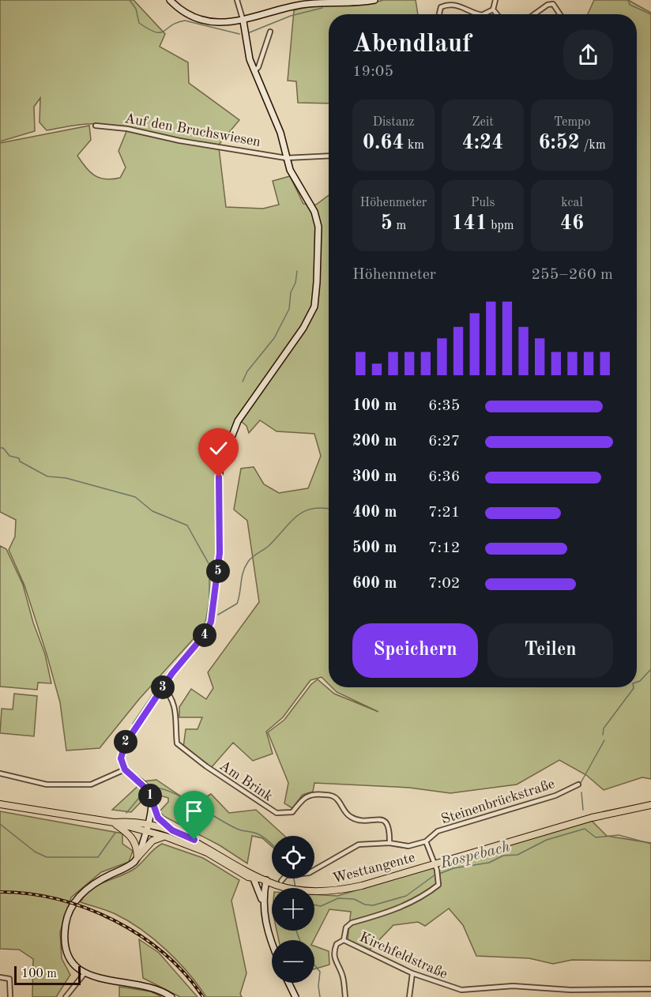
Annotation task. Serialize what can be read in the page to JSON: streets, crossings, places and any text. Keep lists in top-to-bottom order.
{
  "streets": {
    "main road": ["Westtangente"],
    "street": [
      "Auf den Bruchswiesen",
      "Am Brink",
      "Steinenbrückstraße",
      "Kirchfeldstraße"
    ]
  },
  "crossings": [
    ["Auf den Bruchswiesen", "Am Brink"],
    ["Am Brink", "Steinenbrückstraße"],
    ["Westtangente", "Kirchfeldstraße"]
  ],
  "water": ["Rospebach"],
  "scale_bar": "100 m",
  "page": {
    "heading": ["Abendlauf", "19:05"],
    "stats": [
      ["Distanz", "0.64 km"],
      ["Zeit", "4:24"],
      ["Tempo", "6:52 /km"],
      ["Höhenmeter", "5 m"],
      ["Puls", "141 bpm"],
      ["kcal", "46"]
    ],
    "chart": ["Höhenmeter", "255–260 m"],
    "list": [
      {
        "name": "100 m",
        "note": "6:35"
      },
      {
        "name": "200 m",
        "note": "6:27"
      },
      {
        "name": "300 m",
        "note": "6:36"
      },
      {
        "name": "400 m",
        "note": "7:21"
      },
      {
        "name": "500 m",
        "note": "7:12"
      },
      {
        "name": "600 m",
        "note": "7:02"
      }
    ],
    "pins": [
      "5",
      "4",
      "3",
      "2",
      "1"
    ],
    "buttons": ["Speichern", "Teilen"],
    "map_buttons": ["+", "−"],
    "scale": "100 m"
  }
}
